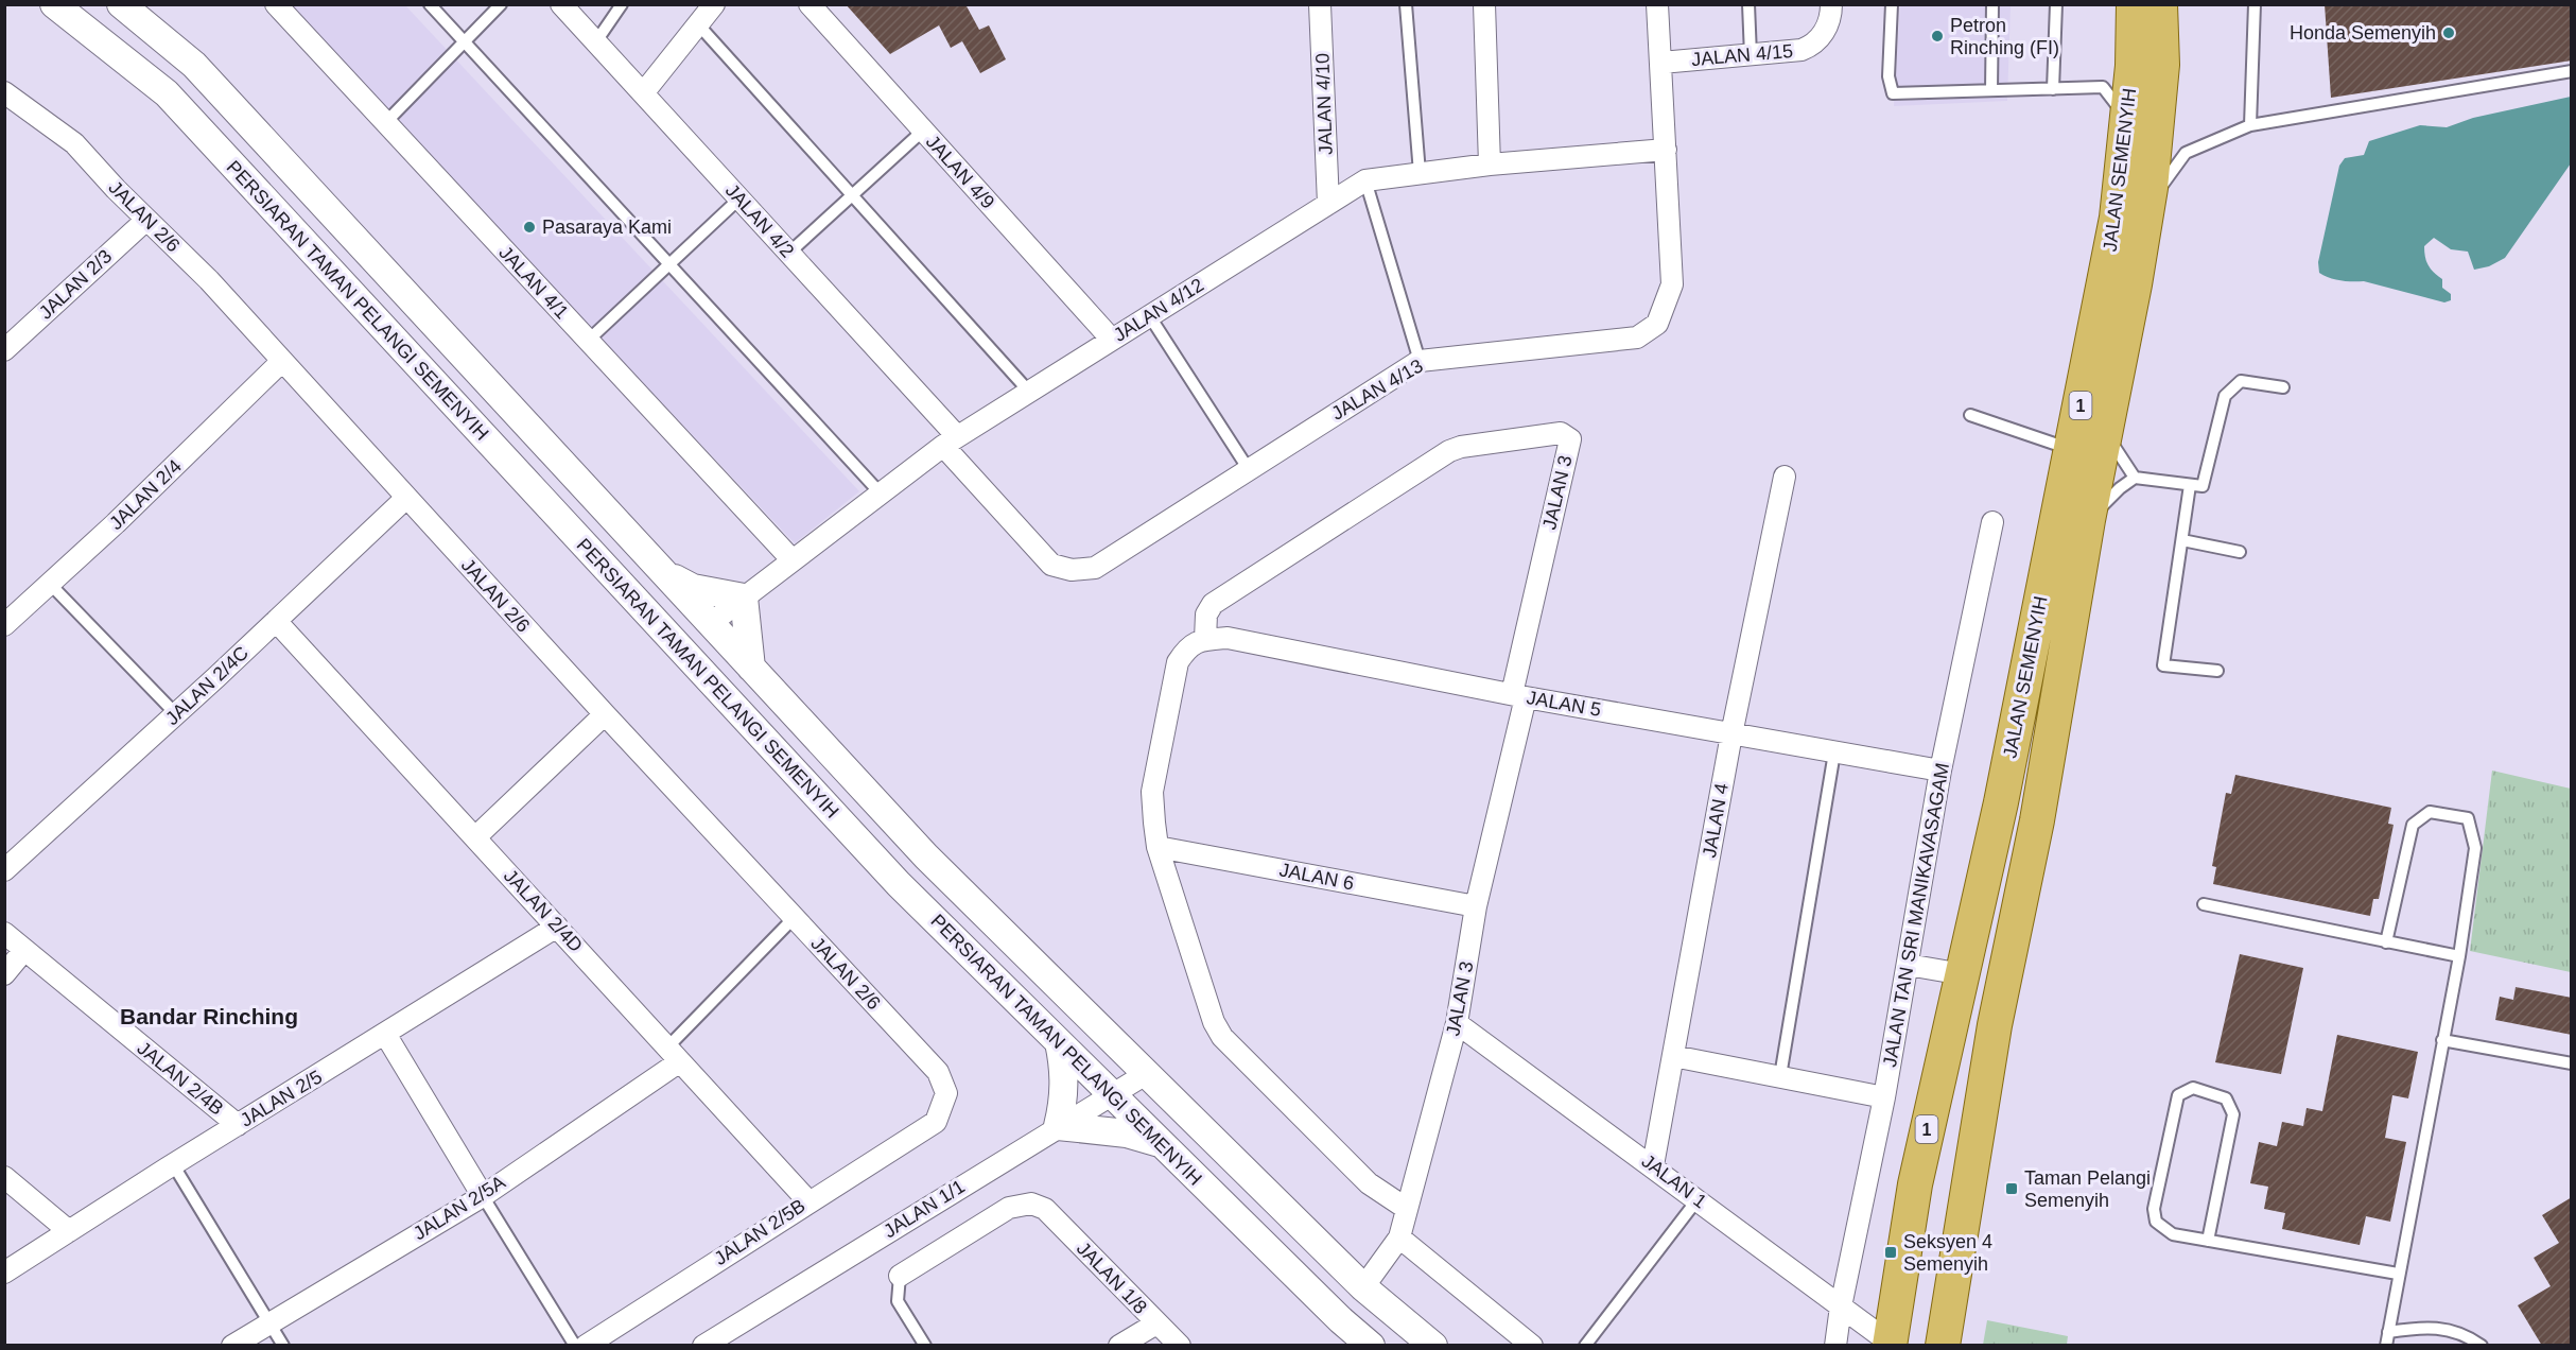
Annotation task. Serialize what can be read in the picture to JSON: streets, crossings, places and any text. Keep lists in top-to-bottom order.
{
  "streets": {
    "main road": ["JALAN SEMENYIH", "1"],
    "street": [
      "JALAN 4/15",
      "JALAN 4/10",
      "JALAN 4/9",
      "JALAN 2/6",
      "JALAN 4/2",
      "JALAN 4/1",
      "JALAN 2/3",
      "PERSIARAN TAMAN PELANGI SEMENYIH",
      "JALAN 4/12",
      "JALAN 4/13",
      "JALAN 3",
      "JALAN 2/4",
      "JALAN 2/4C",
      "JALAN 5",
      "JALAN 4",
      "JALAN 6",
      "JALAN 2/4D",
      "JALAN TAN SRI MANIKAVASAGAM",
      "JALAN 2/4B",
      "JALAN 2/5",
      "JALAN 1",
      "JALAN 2/5A",
      "JALAN 1/1",
      "JALAN 2/5B",
      "JALAN 1/8"
    ]
  },
  "crossings": [
    ["JALAN 4/15", "JALAN 4/13"],
    ["JALAN 4/10", "JALAN 4/12"],
    ["JALAN SEMENYIH", "JALAN 1"],
    ["JALAN 4/9", "JALAN 4/12"],
    ["JALAN 2/6", "JALAN 2/3"],
    ["JALAN 2/6", "JALAN 2/4"],
    ["JALAN 2/6", "JALAN 2/4C"],
    ["JALAN 2/6", "JALAN 2/5B"],
    ["JALAN 4/2", "JALAN 4/12"],
    ["JALAN 4/2", "JALAN 4/13"],
    ["JALAN 4/1", "JALAN 4/12"],
    ["PERSIARAN TAMAN PELANGI SEMENYIH", "JALAN 4/12"],
    ["PERSIARAN TAMAN PELANGI SEMENYIH", "JALAN 3"],
    ["PERSIARAN TAMAN PELANGI SEMENYIH", "JALAN 1/1"],
    ["JALAN 4/12", "JALAN 4/13"],
    ["JALAN 3", "JALAN 5"],
    ["JALAN 3", "JALAN 6"],
    ["JALAN 3", "JALAN 1"],
    ["JALAN 2/4C", "JALAN 2/4D"],
    ["JALAN 5", "JALAN 4"],
    ["JALAN 5", "JALAN TAN SRI MANIKAVASAGAM"],
    ["JALAN 4", "JALAN 1"],
    ["JALAN 2/4D", "JALAN 2/5"],
    ["JALAN 2/4D", "JALAN 2/5A"],
    ["JALAN 2/4D", "JALAN 2/5B"],
    ["JALAN TAN SRI MANIKAVASAGAM", "JALAN 1"],
    ["JALAN 2/4B", "JALAN 2/5"]
  ],
  "districts": ["Bandar Rinching"],
  "places": {
    "other": ["Honda Semenyih", "Petron Rinching (FI)", "Pasaraya Kami"],
    "transit": ["Taman Pelangi Semenyih", "Seksyen 4 Semenyih"]
  }
}
